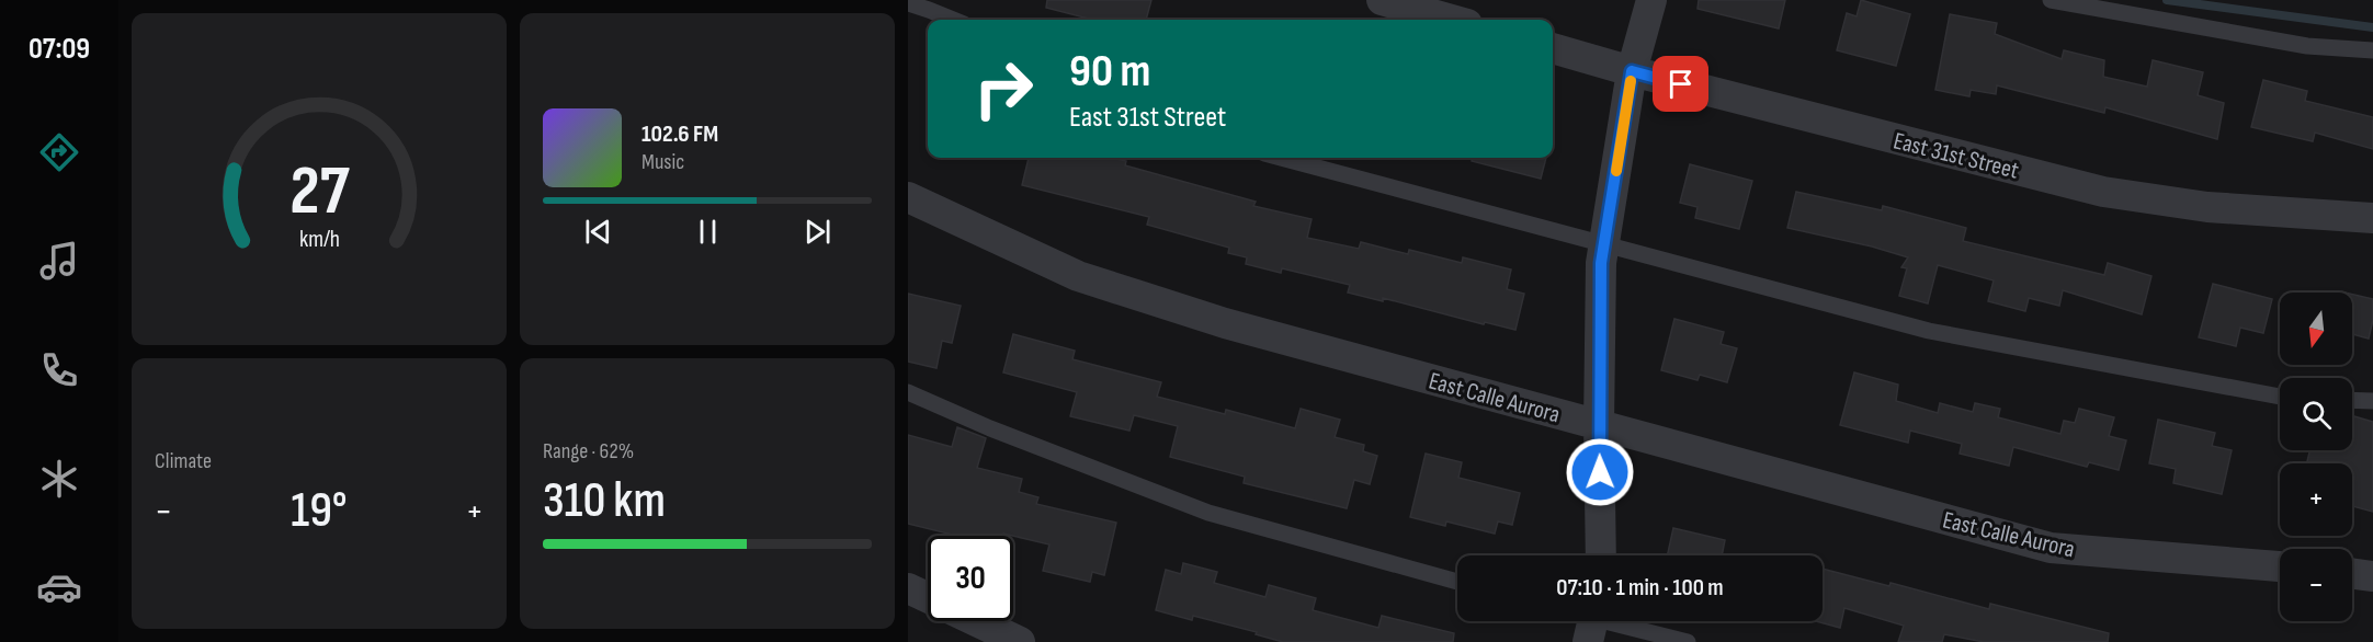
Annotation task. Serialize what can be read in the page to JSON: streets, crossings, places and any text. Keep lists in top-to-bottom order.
{
  "streets": {
    "street": ["East 31st Street", "East Calle Aurora"]
  },
  "north": "bottom",
  "page": {
    "tabs": "07:09",
    "turn": ["90 m", "East 31st Street"],
    "song": ["102.6 FM", "Music"],
    "map_buttons": ["+", "−"],
    "tile": [
      "Climate",
      ["Range · 62%", "310 km"]
    ],
    "heat": ["−", "19°", "+"],
    "limit": "30",
    "trip": "07:10 · 1 min · 100 m",
    "gauge": ["27", "km/h"]
  }
}
